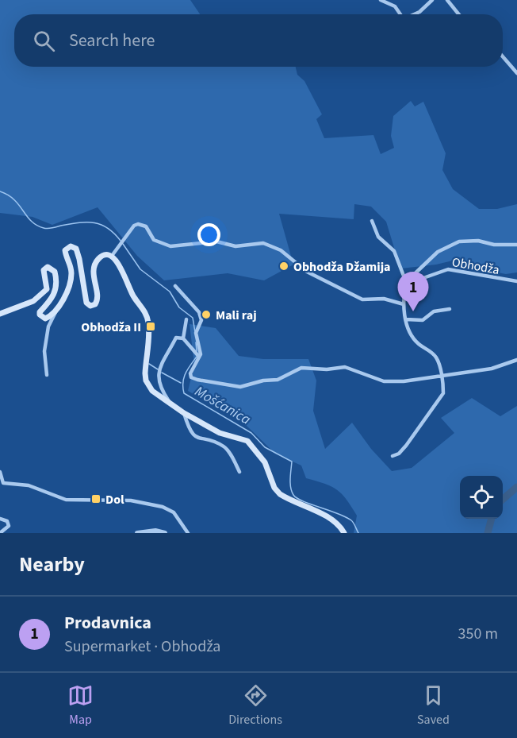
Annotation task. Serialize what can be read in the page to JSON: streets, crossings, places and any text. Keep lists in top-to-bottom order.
{
  "streets": {
    "street": ["Obhodža"]
  },
  "water": ["Mošćanica"],
  "places": {
    "other": ["Obhodža Džamija", "Mali raj"],
    "transit": ["Obhodža II", "Dol"]
  },
  "page": {
    "search": "Search here",
    "pins": "1",
    "heading": "Nearby",
    "list": [
      {
        "mark": "1",
        "name": "Prodavnica",
        "note": "Supermarket · Obhodža",
        "value": "350 m"
      }
    ],
    "nav": ["Map", "Directions", "Saved"]
  }
}
